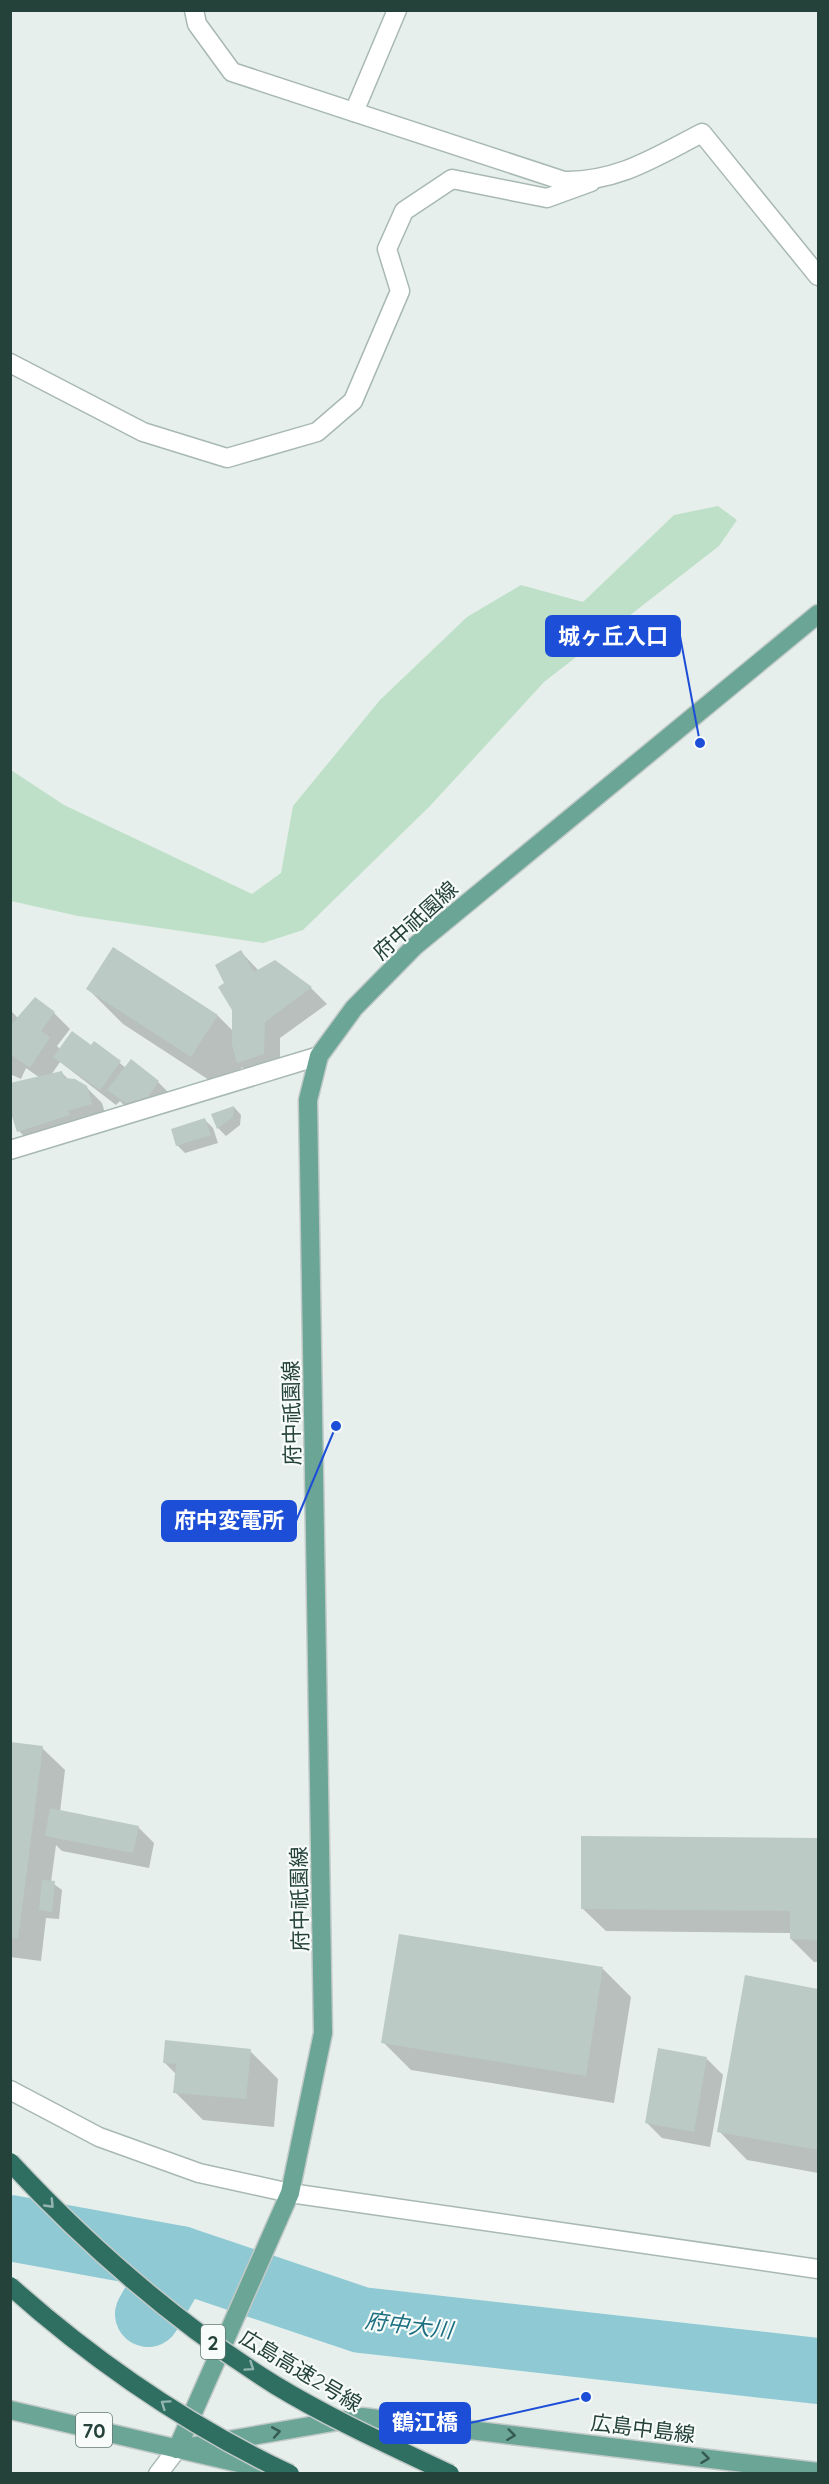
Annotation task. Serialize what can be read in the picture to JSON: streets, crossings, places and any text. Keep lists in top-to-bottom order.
{
  "streets": {
    "highway": ["2", "広島高速2号線"],
    "main road": ["府中祇園線", "広島中島線", "70"]
  },
  "crossings": [
    ["府中祇園線", "広島中島線"]
  ],
  "one_way": ["広島中島線"],
  "water": ["府中大川"],
  "places": ["城ヶ丘入口", "府中変電所", "鶴江橋"]
}
